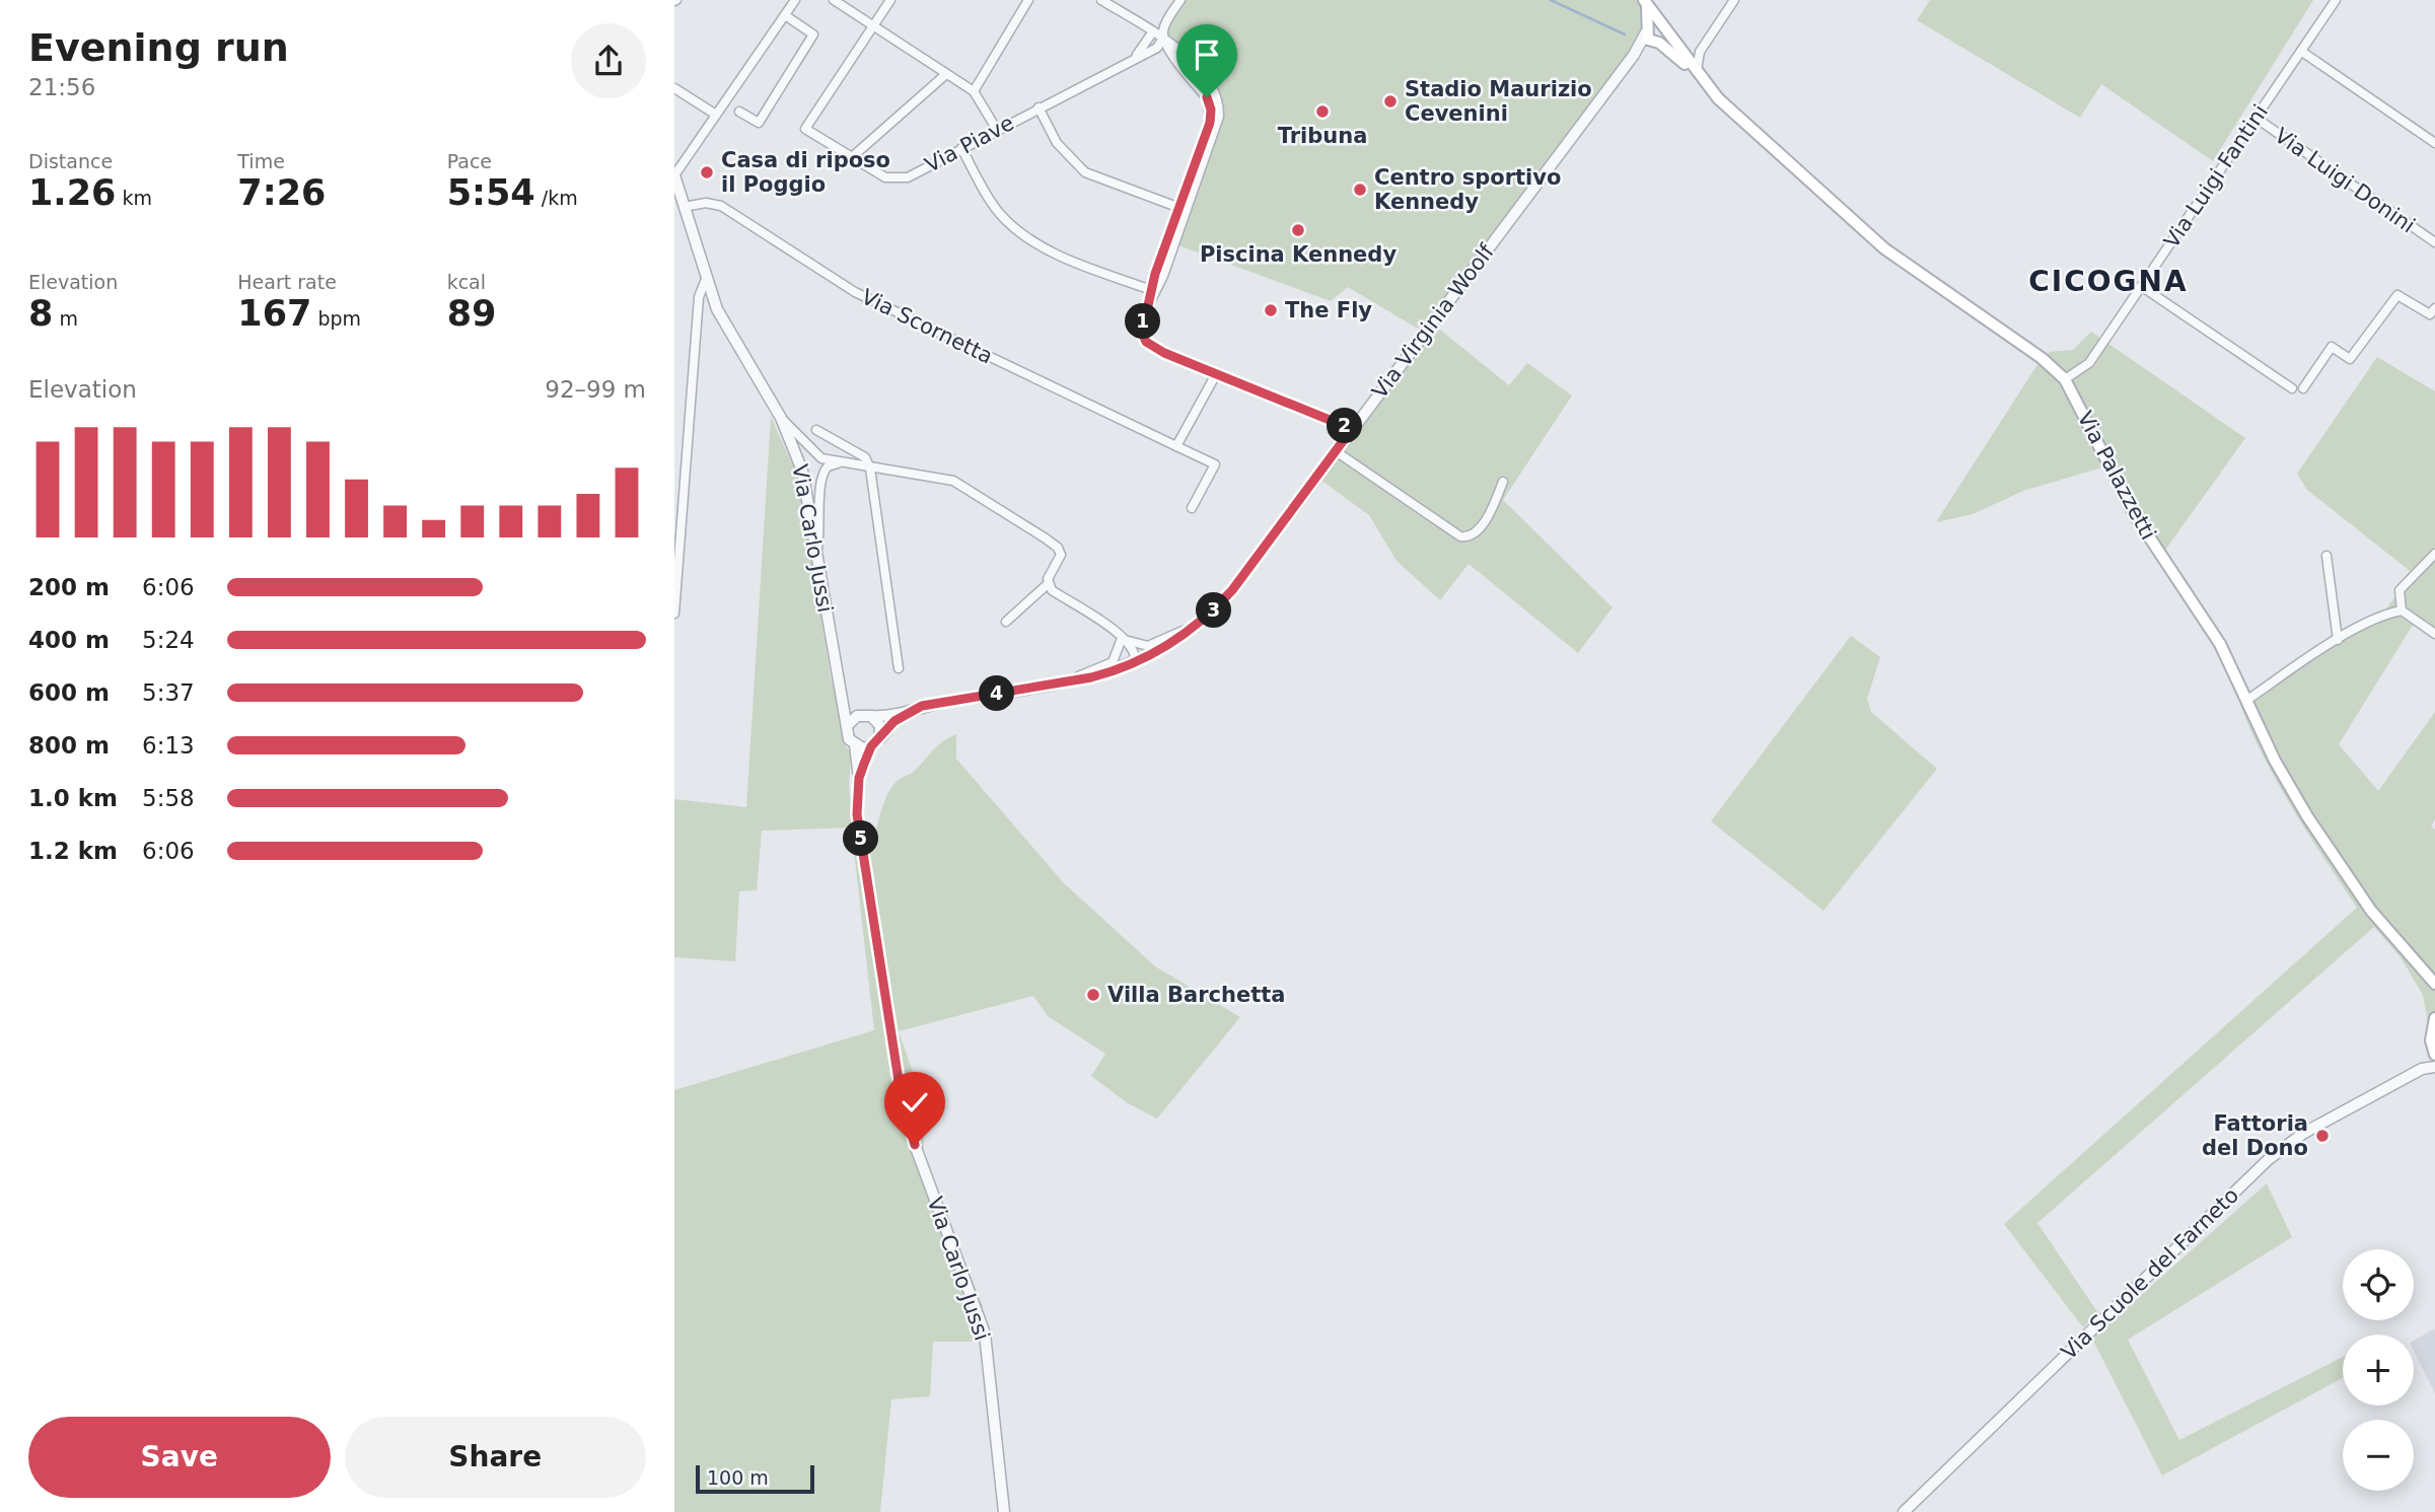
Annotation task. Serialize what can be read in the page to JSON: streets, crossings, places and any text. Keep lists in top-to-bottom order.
{
  "streets": {
    "main road": ["Via Palazzetti"],
    "street": [
      "Via Piave",
      "Via Luigi Fantini",
      "Via Luigi Donini",
      "Via Virginia Woolf",
      "Via Scornetta",
      "Via Carlo Jussi",
      "Via Scuole del Farneto"
    ]
  },
  "crossings": [
    ["Via Luigi Fantini", "Via Luigi Donini"],
    ["Via Luigi Fantini", "Via Palazzetti"],
    ["Via Virginia Woolf", "Via Palazzetti"],
    ["Via Virginia Woolf", "Via Carlo Jussi"],
    ["Via Scornetta", "Via Carlo Jussi"]
  ],
  "districts": ["CICOGNA"],
  "places": [
    "Stadio Maurizio Cevenini",
    "Tribuna",
    "Casa di riposo il Poggio",
    "Centro sportivo Kennedy",
    "Piscina Kennedy",
    "The Fly",
    "Villa Barchetta",
    "Fattoria del Dono"
  ],
  "scale_bar": "100 m",
  "page": {
    "heading": ["Evening run", "21:56"],
    "stats": [
      ["Distance", "1.26 km"],
      ["Time", "7:26"],
      ["Pace", "5:54 /km"],
      ["Elevation", "8 m"],
      ["Heart rate", "167 bpm"],
      ["kcal", "89"]
    ],
    "pins": [
      "1",
      "2",
      "3",
      "4",
      "5"
    ],
    "chart": ["Elevation", "92–99 m"],
    "list": [
      {
        "name": "200 m",
        "note": "6:06"
      },
      {
        "name": "400 m",
        "note": "5:24"
      },
      {
        "name": "600 m",
        "note": "5:37"
      },
      {
        "name": "800 m",
        "note": "6:13"
      },
      {
        "name": "1.0 km",
        "note": "5:58"
      },
      {
        "name": "1.2 km",
        "note": "6:06"
      }
    ],
    "map_buttons": ["+", "−"],
    "buttons": ["Save", "Share"],
    "scale": "100 m"
  }
}
